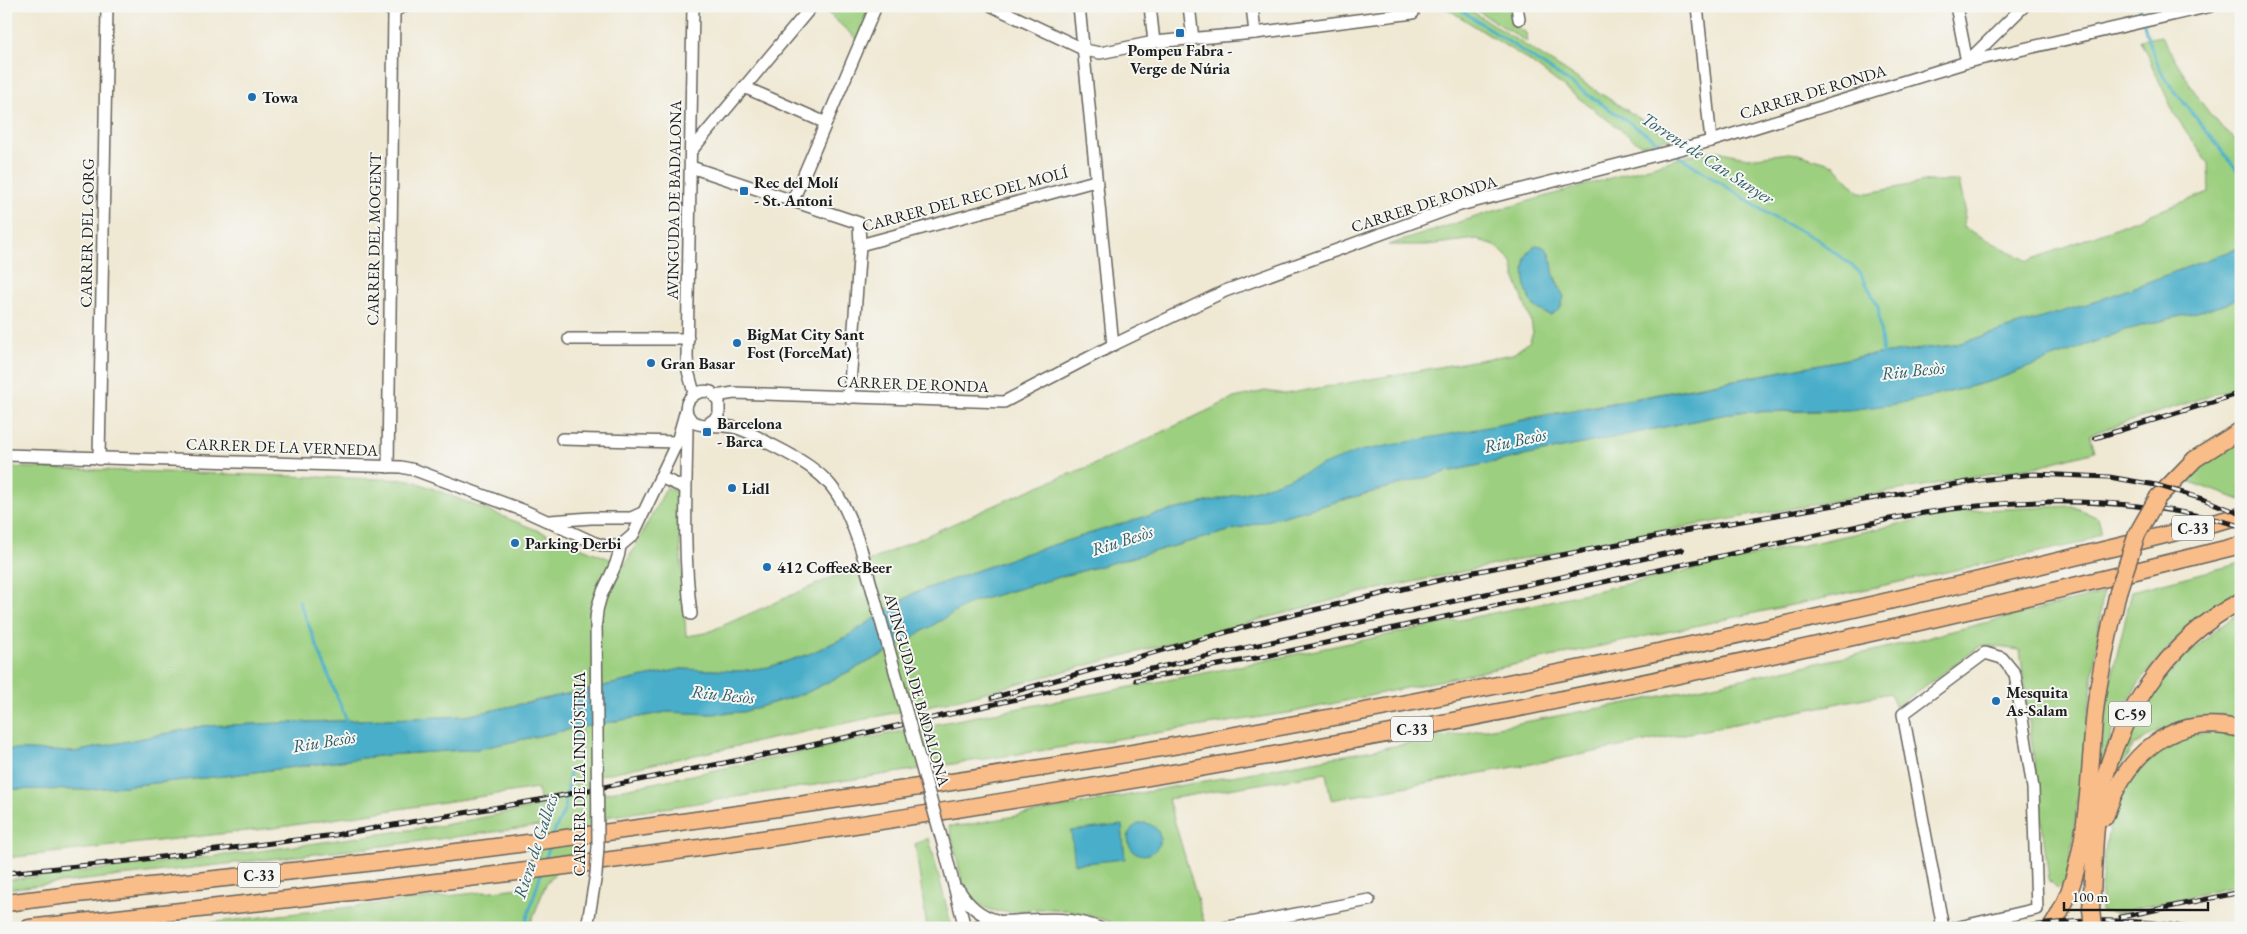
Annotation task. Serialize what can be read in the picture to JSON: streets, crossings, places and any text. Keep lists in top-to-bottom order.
{
  "streets": {
    "highway": ["C-33", "C-59"],
    "street": [
      "CARRER DE RONDA",
      "CARRER DEL REC DEL MOLÍ",
      "AVINGUDA DE BADALONA",
      "CARRER DEL GORG",
      "CARRER DEL MOGENT",
      "CARRER DE LA VERNEDA",
      "CARRER DE LA INDÚSTRIA"
    ]
  },
  "crossings": [
    ["CARRER DE RONDA", "AVINGUDA DE BADALONA"],
    ["CARRER DEL REC DEL MOLÍ", "AVINGUDA DE BADALONA"],
    ["CARRER DEL GORG", "CARRER DE LA VERNEDA"],
    ["CARRER DEL MOGENT", "CARRER DE LA VERNEDA"],
    ["CARRER DE LA VERNEDA", "CARRER DE LA INDÚSTRIA"]
  ],
  "water": ["Torrent de Can Sunyer", "Riu Besòs", "Riera de Gallecs"],
  "places": {
    "transit": ["Pompeu Fabra - Verge de Núria", "Rec del Molí - St. Antoni", "Barcelona - Barca"],
    "other": [
      "Towa",
      "BigMat City Sant Fost (ForceMat)",
      "Gran Basar",
      "Lidl",
      "Parking Derbi",
      "412 Coffee&Beer",
      "Mesquita As-Salam"
    ]
  },
  "scale_bar": "100 m"
}
